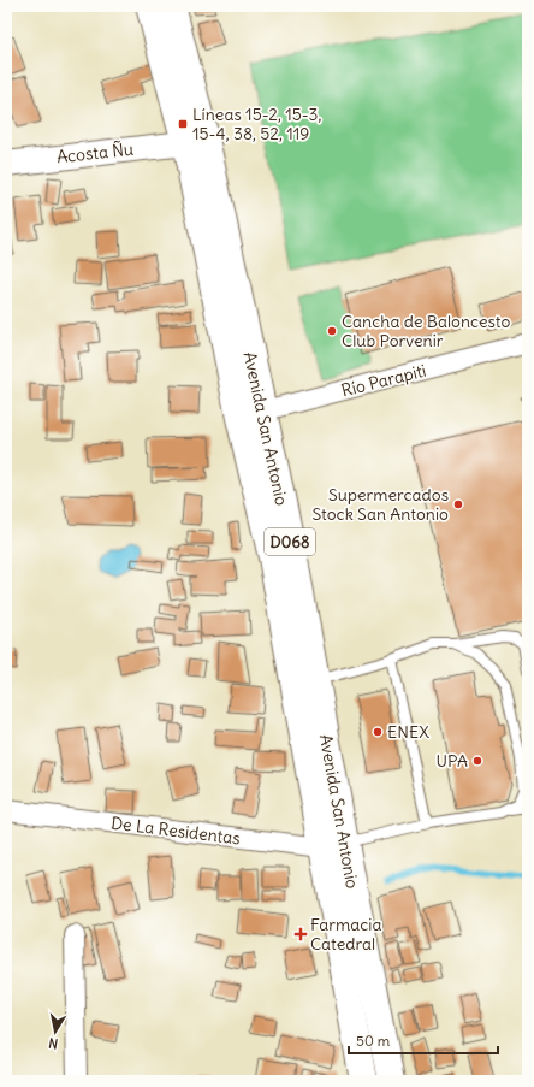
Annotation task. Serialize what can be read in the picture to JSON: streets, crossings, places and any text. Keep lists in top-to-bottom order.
{
  "streets": {
    "main road": ["Avenida San Antonio", "D068"],
    "street": ["Acosta Ñu", "Río Parapiti", "De La Residentas"]
  },
  "crossings": [
    ["Acosta Ñu", "Avenida San Antonio"],
    ["Río Parapiti", "Avenida San Antonio"],
    ["Avenida San Antonio", "De La Residentas"]
  ],
  "places": {
    "transit": ["Líneas 15-2, 15-3, 15-4, 38, 52, 119"],
    "other": [
      "Cancha de Baloncesto Club Porvenir",
      "Supermercados Stock San Antonio",
      "ENEX",
      "UPA"
    ],
    "health": ["Farmacia Catedral"]
  },
  "scale_bar": "50 m",
  "north": "bottom"
}
